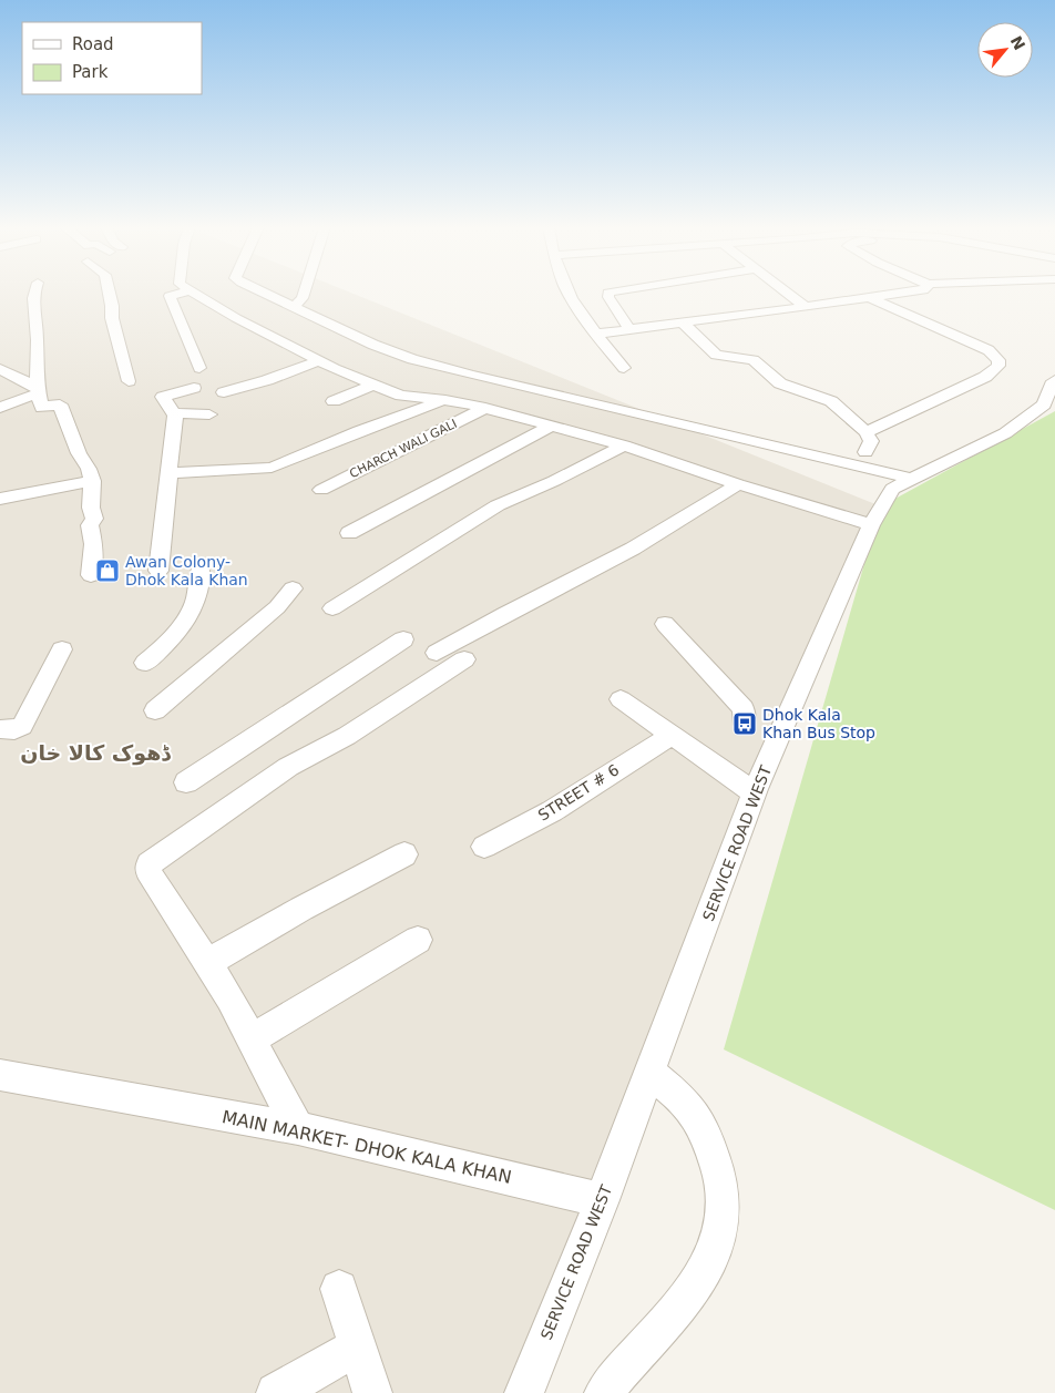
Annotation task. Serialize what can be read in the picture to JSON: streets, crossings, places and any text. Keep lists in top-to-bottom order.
{
  "streets": {
    "street": [
      "CHARCH WALI GALI",
      "STREET # 6",
      "SERVICE ROAD WEST",
      "MAIN MARKET- DHOK KALA KHAN"
    ]
  },
  "crossings": [
    ["SERVICE ROAD WEST", "MAIN MARKET- DHOK KALA KHAN"]
  ],
  "districts": ["ڈھوک کالا خان"],
  "places": {
    "shop": ["Awan Colony- Dhok Kala Khan"],
    "bus stop": ["Dhok Kala Khan Bus Stop"]
  },
  "legend": ["Road", "Park"],
  "north": "top right"
}
